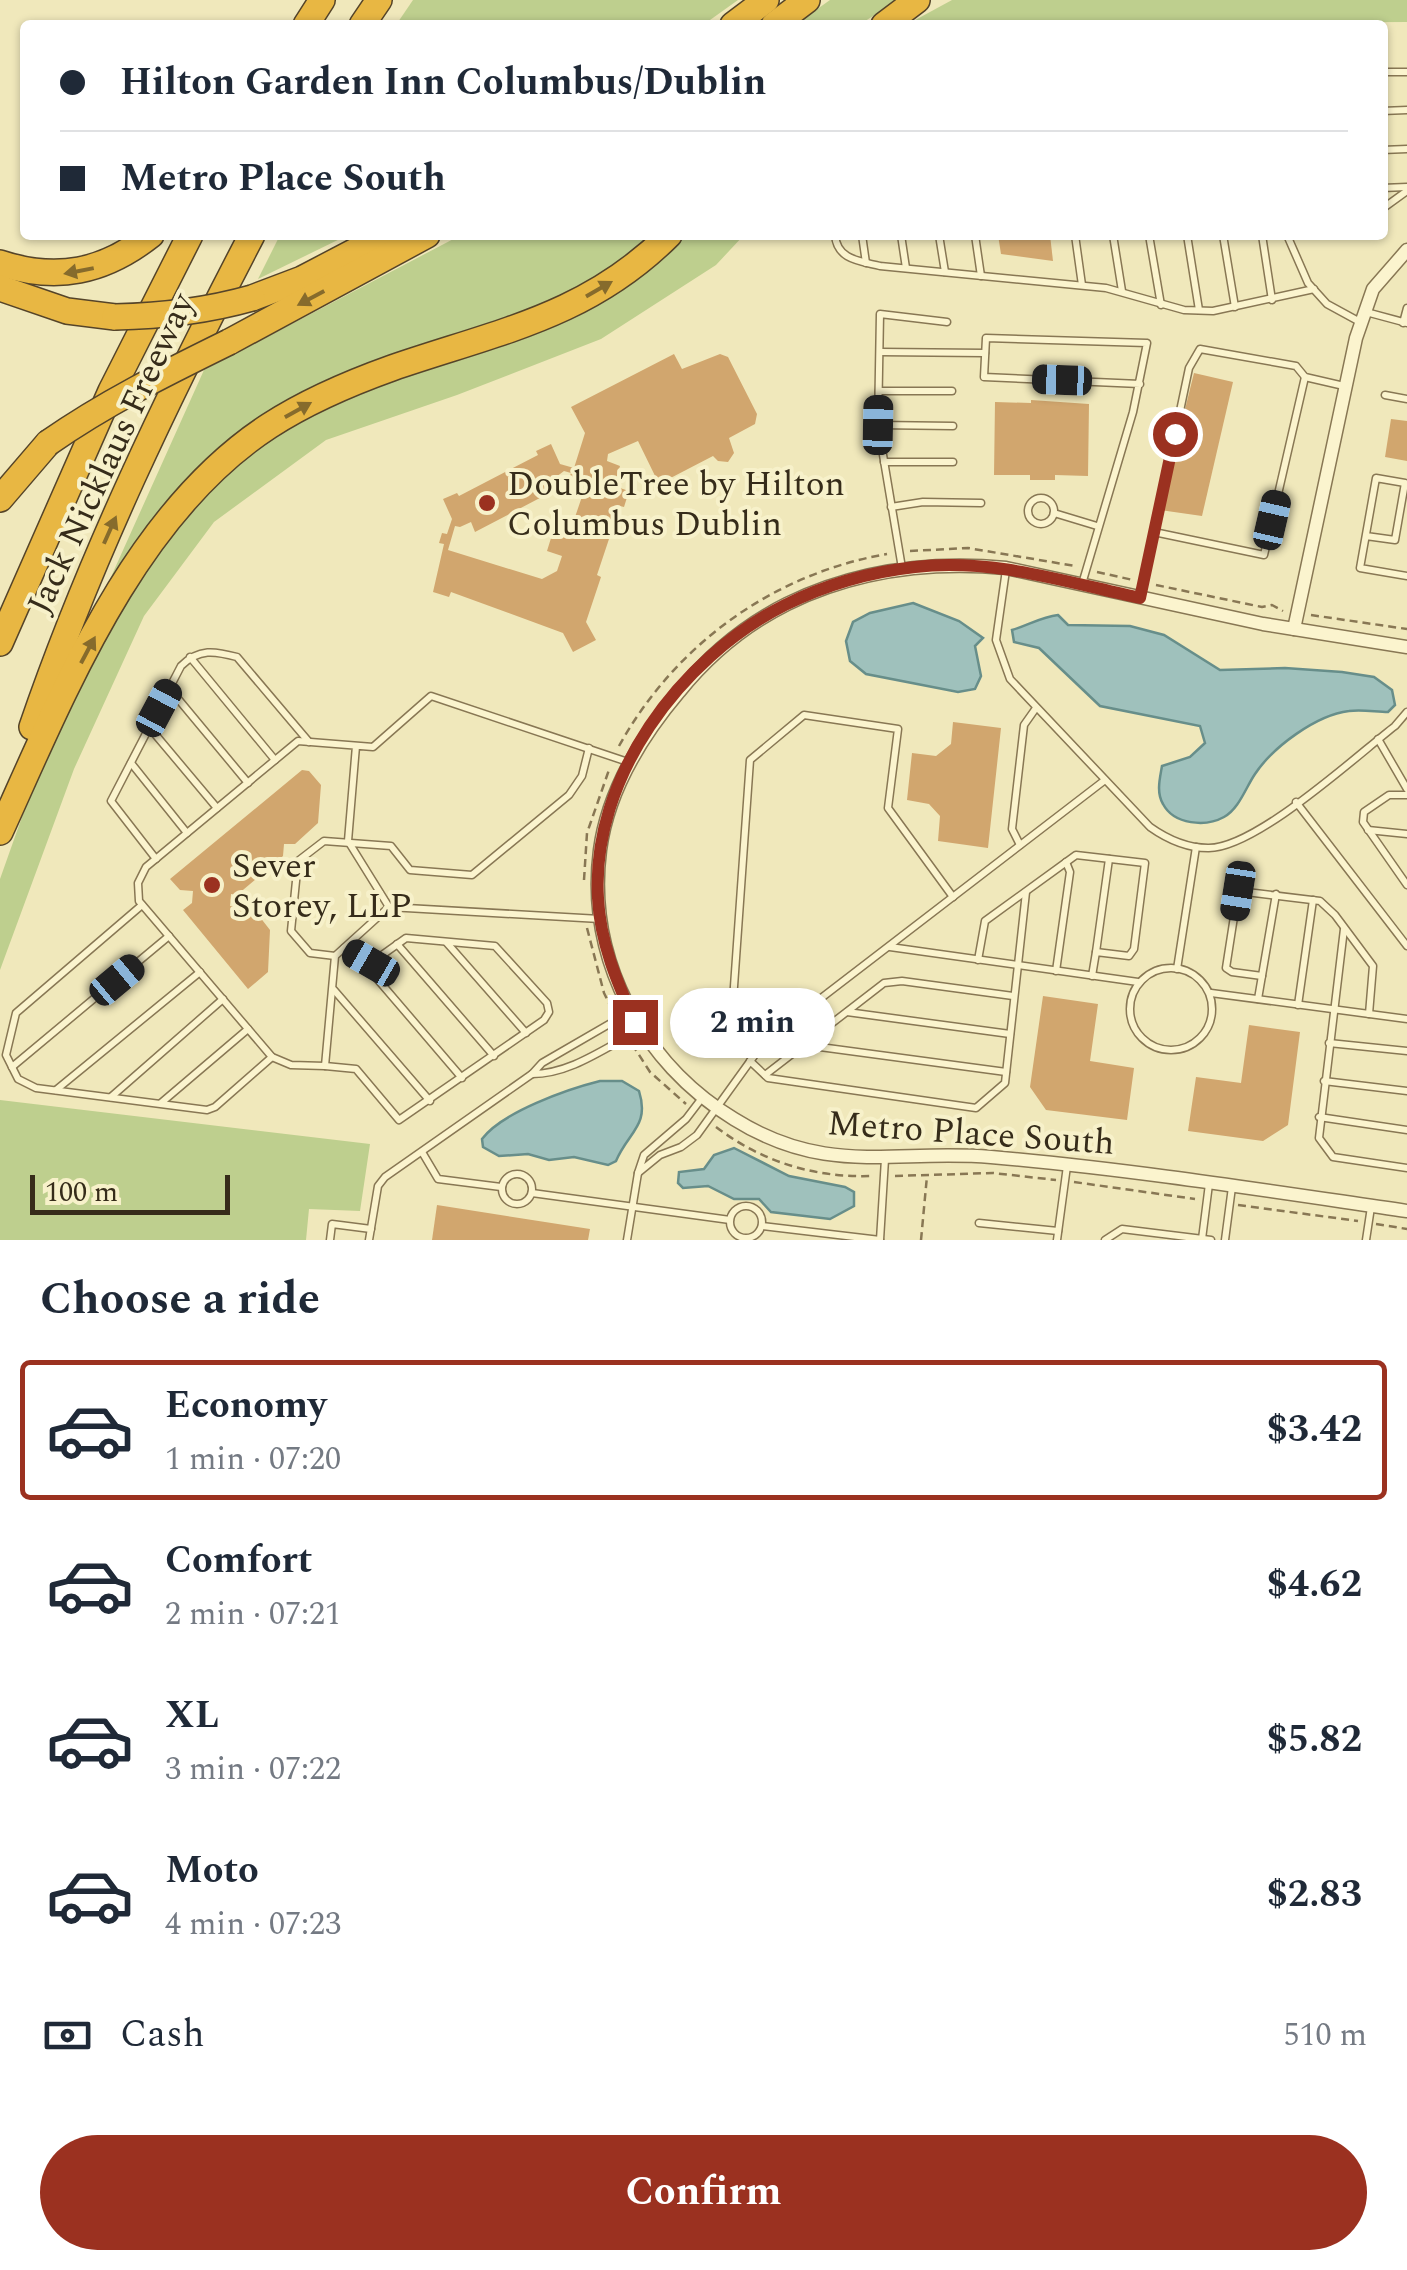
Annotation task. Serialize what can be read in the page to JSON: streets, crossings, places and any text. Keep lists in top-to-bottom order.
{
  "streets": {
    "highway": ["Jack Nicklaus Freeway"],
    "street": ["Metro Place South"]
  },
  "places": ["DoubleTree by Hilton Columbus Dublin", "Sever Storey, LLP"],
  "scale_bar": "100 m",
  "page": {
    "banner": ["Hilton Garden Inn Columbus/Dublin", "Metro Place South"],
    "bubble": "2 min",
    "scale": "100 m",
    "heading": "Choose a ride",
    "list": [
      {
        "name": "Economy",
        "note": "1 min · 07:20",
        "value": "$3.42"
      },
      {
        "name": "Comfort",
        "note": "2 min · 07:21",
        "value": "$4.62"
      },
      {
        "name": "XL",
        "note": "3 min · 07:22",
        "value": "$5.82"
      },
      {
        "name": "Moto",
        "note": "4 min · 07:23",
        "value": "$2.83"
      }
    ],
    "pay": ["Cash", "510 m"],
    "buttons": "Confirm"
  }
}
